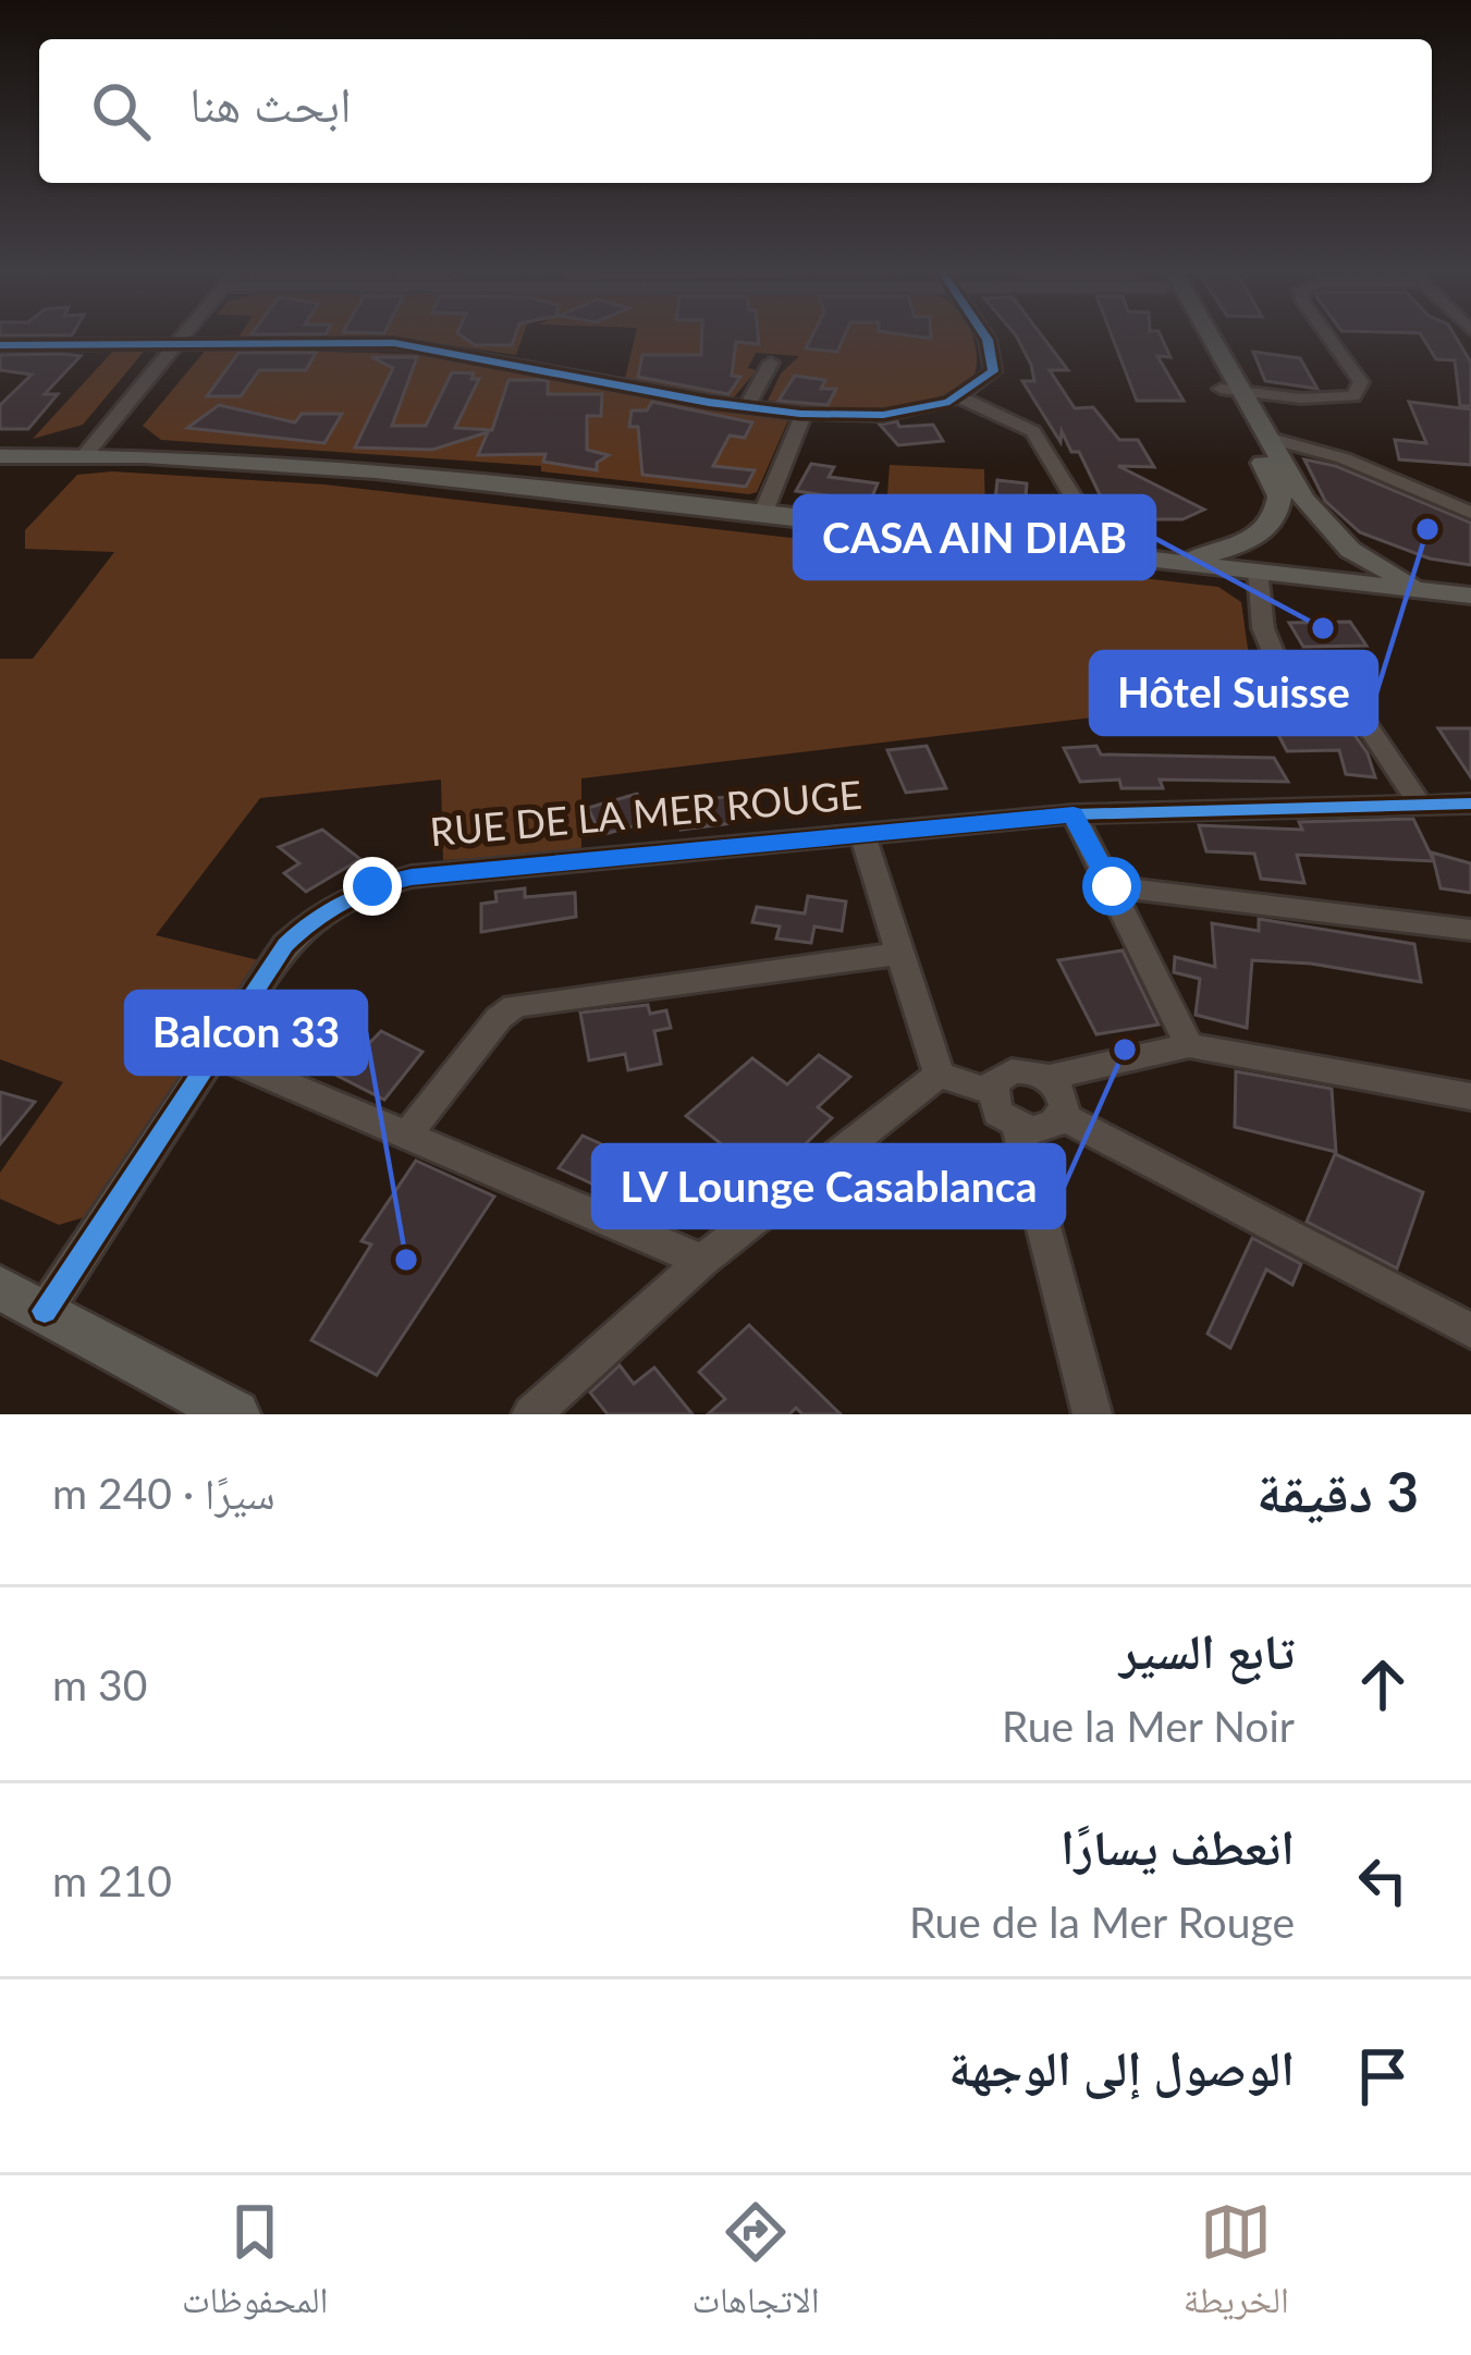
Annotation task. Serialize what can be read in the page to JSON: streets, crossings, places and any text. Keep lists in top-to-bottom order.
{
  "streets": {
    "street": ["RUE DE LA MER ROUGE"]
  },
  "places": [
    "Hôtel Suisse",
    "CASA AIN DIAB",
    "LV Lounge Casablanca",
    "Balcon 33"
  ],
  "page": {
    "search": "ابحث هنا",
    "heading": ["3 دقيقة", "سيرًا · 240 m"],
    "list": [
      ["تابع السير", "Rue la Mer Noir", "30 m"],
      ["انعطف يسارًا", "Rue de la Mer Rouge", "210 m"],
      "الوصول إلى الوجهة"
    ],
    "nav": ["الخريطة", "الاتجاهات", "المحفوظات"]
  }
}
